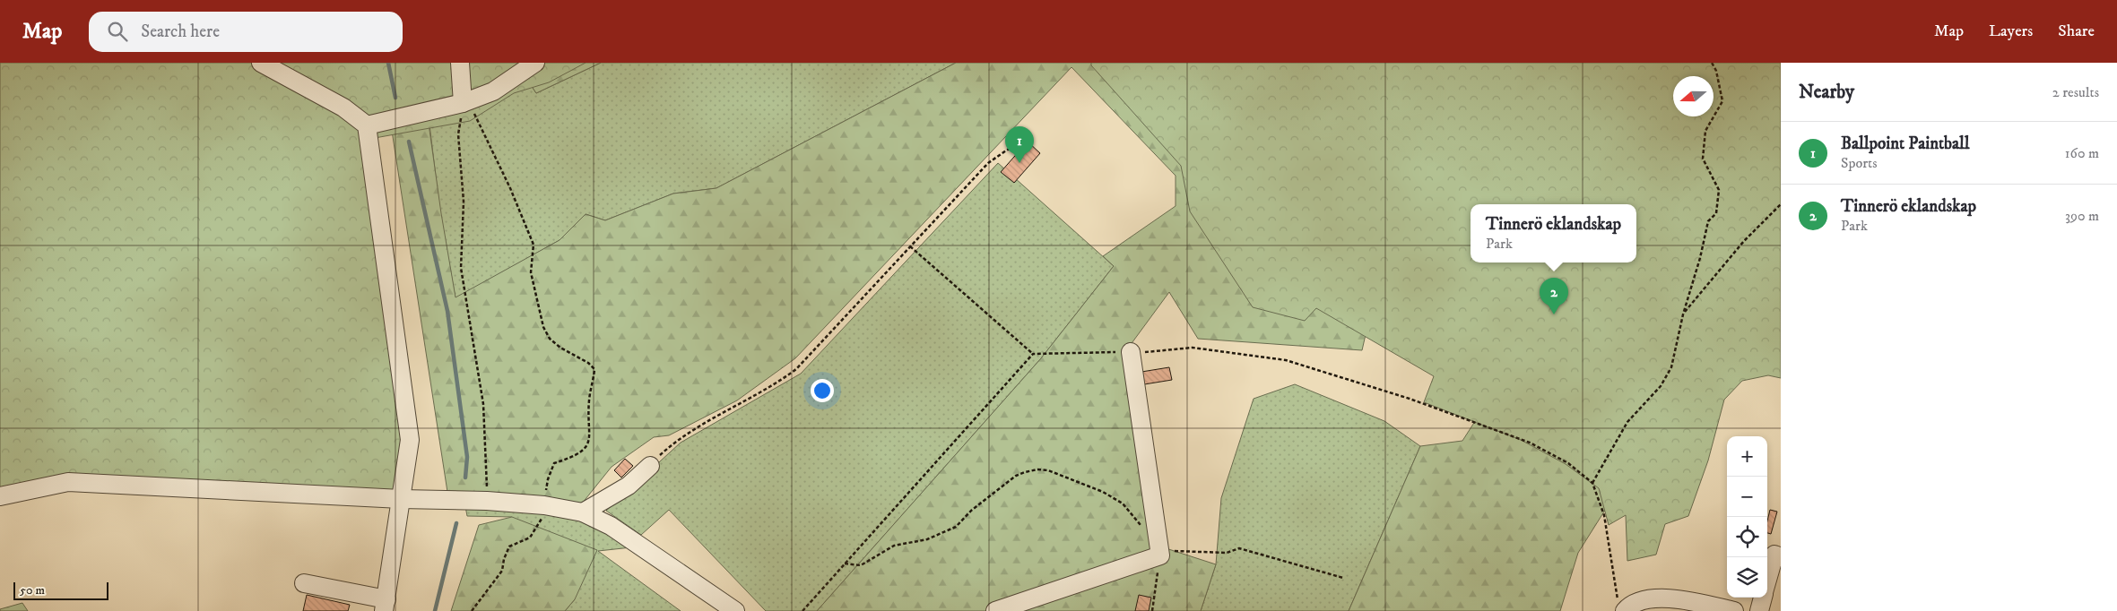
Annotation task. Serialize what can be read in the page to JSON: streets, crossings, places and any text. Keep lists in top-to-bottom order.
{
  "scale_bar": "50 m",
  "north": "left",
  "page": {
    "header": "Map",
    "search": "Search here",
    "nav": ["Map", "Layers", "Share"],
    "heading": ["Nearby", "2 results"],
    "list": [
      {
        "mark": "1",
        "name": "Ballpoint Paintball",
        "note": "Sports",
        "value": "160 m"
      },
      {
        "mark": "2",
        "name": "Tinnerö eklandskap",
        "note": "Park",
        "value": "390 m"
      }
    ],
    "pins": ["1", "2"],
    "popup": ["Tinnerö eklandskap", "Park"],
    "map_buttons": ["+", "−"],
    "scale": "50 m"
  }
}
